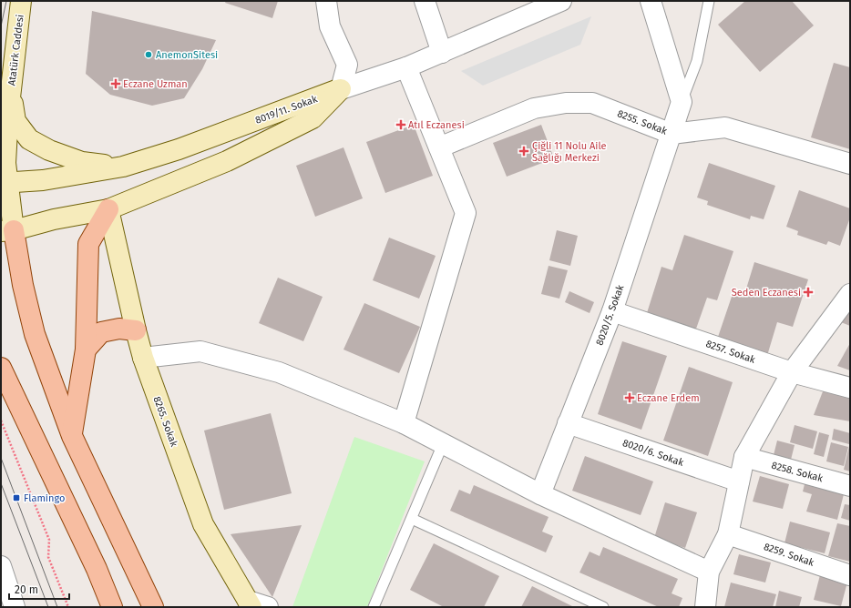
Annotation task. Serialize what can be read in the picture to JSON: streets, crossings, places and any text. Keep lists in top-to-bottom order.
{
  "streets": {
    "street": [
      "Atatürk Caddesi",
      "8019/11. Sokak",
      "8255. Sokak",
      "8020/5. Sokak",
      "8257. Sokak",
      "8265. Sokak",
      "8020/6. Sokak",
      "8258. Sokak",
      "8259. Sokak"
    ]
  },
  "crossings": [
    ["Atatürk Caddesi", "8019/11. Sokak"],
    ["8255. Sokak", "8020/5. Sokak"],
    ["8020/5. Sokak", "8257. Sokak"],
    ["8020/5. Sokak", "8020/6. Sokak"]
  ],
  "places": {
    "other": ["AnemonSitesi"],
    "health": [
      "Eczane Uzman",
      "Atıl Eczanesi",
      "Çiğli 11 Nolu Aile Sağlığı Merkezi",
      "Seden Eczanesi",
      "Eczane Erdem"
    ],
    "transit": ["Flamingo"]
  },
  "scale_bar": "20 m"
}
